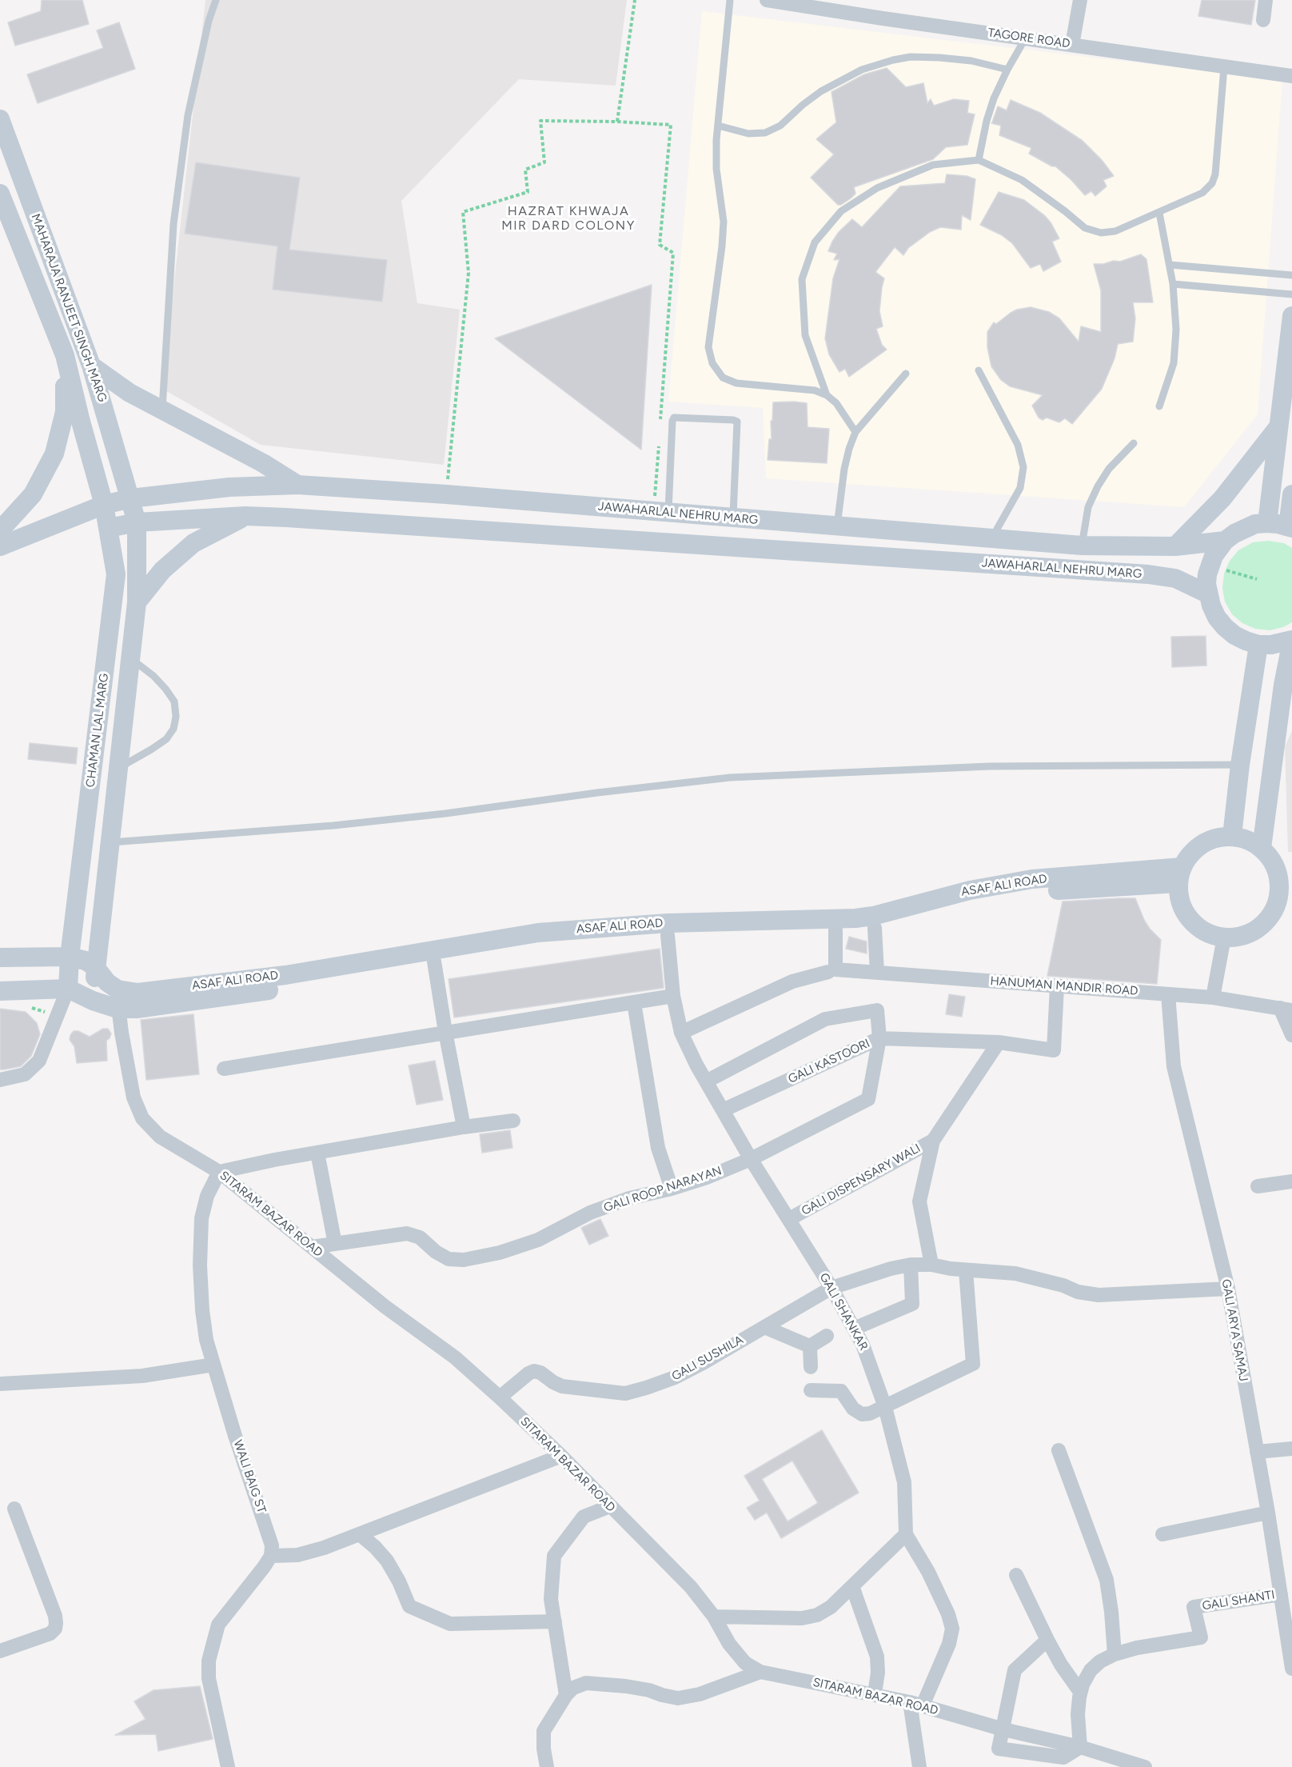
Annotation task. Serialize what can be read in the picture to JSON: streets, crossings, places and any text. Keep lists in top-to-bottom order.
{
  "streets": {
    "main road": [
      "MAHARAJA RANJEET SINGH MARG",
      "JAWAHARLAL NEHRU MARG",
      "CHAMAN LAL MARG",
      "ASAF ALI ROAD"
    ],
    "street": [
      "TAGORE ROAD",
      "HANUMAN MANDIR ROAD",
      "GALI KASTOORI",
      "GALI DISPENSARY WALI",
      "GALI ROOP NARAYAN",
      "SITARAM BAZAR ROAD",
      "GALI SHANKAR",
      "GALI ARYA SAMAJ",
      "GALI SUSHILA",
      "WALI BAIG ST",
      "GALI SHANTI"
    ]
  },
  "crossings": [
    ["MAHARAJA RANJEET SINGH MARG", "JAWAHARLAL NEHRU MARG"],
    ["MAHARAJA RANJEET SINGH MARG", "CHAMAN LAL MARG"],
    ["JAWAHARLAL NEHRU MARG", "CHAMAN LAL MARG"],
    ["ASAF ALI ROAD", "SITARAM BAZAR ROAD"],
    ["ASAF ALI ROAD", "GALI SHANKAR"],
    ["HANUMAN MANDIR ROAD", "GALI KASTOORI"],
    ["HANUMAN MANDIR ROAD", "GALI SHANKAR"],
    ["HANUMAN MANDIR ROAD", "GALI ARYA SAMAJ"],
    ["GALI KASTOORI", "GALI ROOP NARAYAN"],
    ["GALI KASTOORI", "GALI SHANKAR"],
    ["GALI DISPENSARY WALI", "GALI SHANKAR"],
    ["GALI ROOP NARAYAN", "SITARAM BAZAR ROAD"],
    ["GALI ROOP NARAYAN", "GALI SHANKAR"],
    ["SITARAM BAZAR ROAD", "GALI SUSHILA"],
    ["SITARAM BAZAR ROAD", "WALI BAIG ST"],
    ["SITARAM BAZAR ROAD", "GALI SHANTI"],
    ["GALI SHANKAR", "GALI SUSHILA"],
    ["GALI ARYA SAMAJ", "GALI SUSHILA"],
    ["GALI ARYA SAMAJ", "GALI SHANTI"]
  ],
  "districts": ["HAZRAT KHWAJA MIR DARD COLONY"]
}
